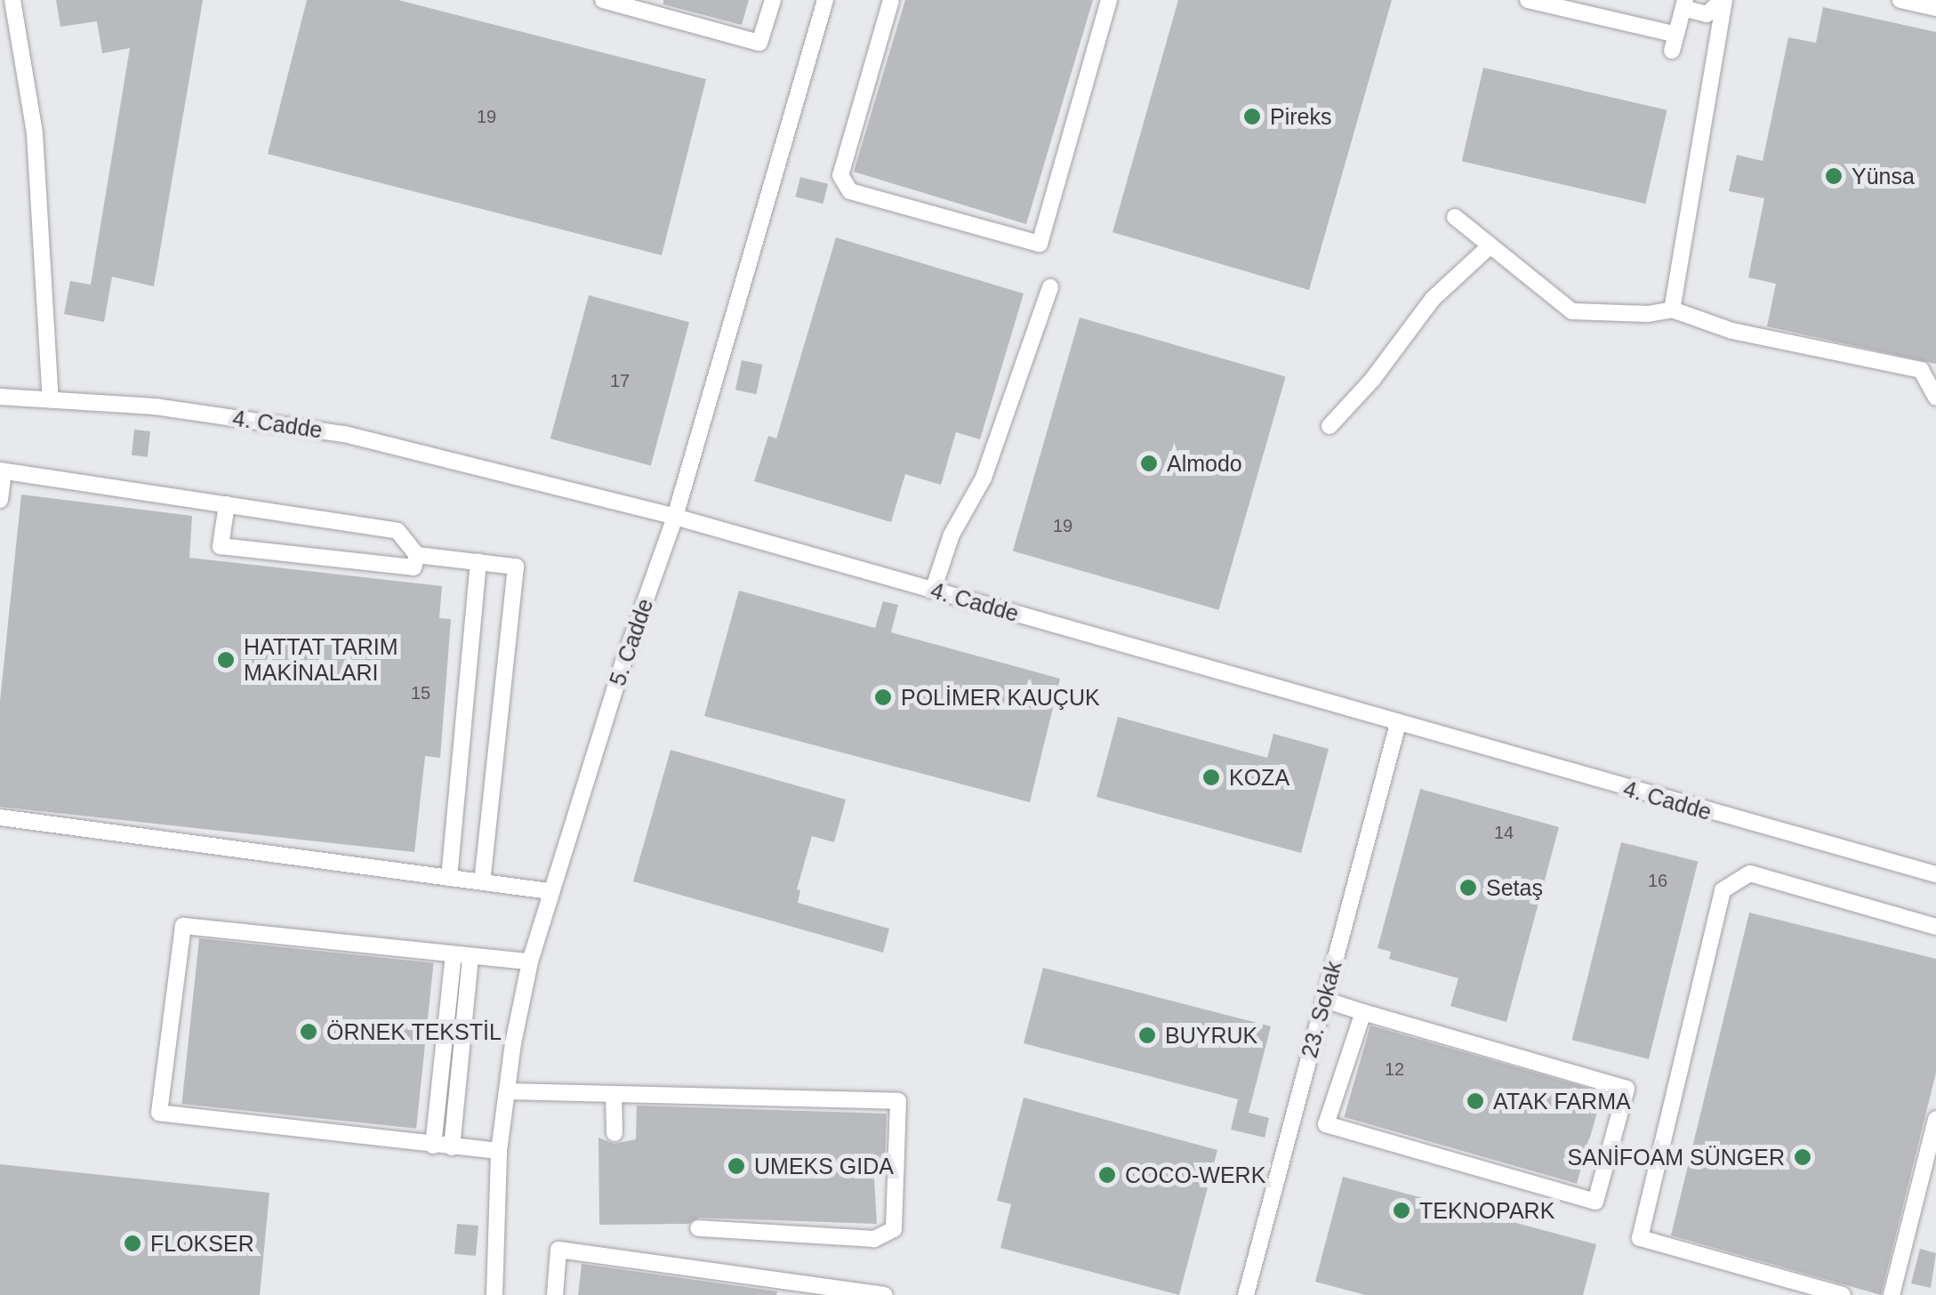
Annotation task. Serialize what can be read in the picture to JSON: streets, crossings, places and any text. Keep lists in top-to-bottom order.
{
  "streets": {
    "street": ["4. Cadde", "5. Cadde", "23. Sokak"]
  },
  "crossings": [
    ["4. Cadde", "5. Cadde"],
    ["4. Cadde", "23. Sokak"]
  ],
  "places": [
    "Pireks",
    "Yünsa",
    "Almodo",
    "HATTAT TARIM MAKİNALARI",
    "POLİMER KAUÇUK",
    "KOZA",
    "Setaş",
    "ÖRNEK TEKSTİL",
    "BUYRUK",
    "ATAK FARMA",
    "SANİFOAM SÜNGER",
    "UMEKS GIDA",
    "COCO-WERK",
    "TEKNOPARK",
    "FLOKSER"
  ],
  "house_numbers": [
    "19",
    "17",
    "19",
    "15",
    "14",
    "16",
    "12"
  ]
}
